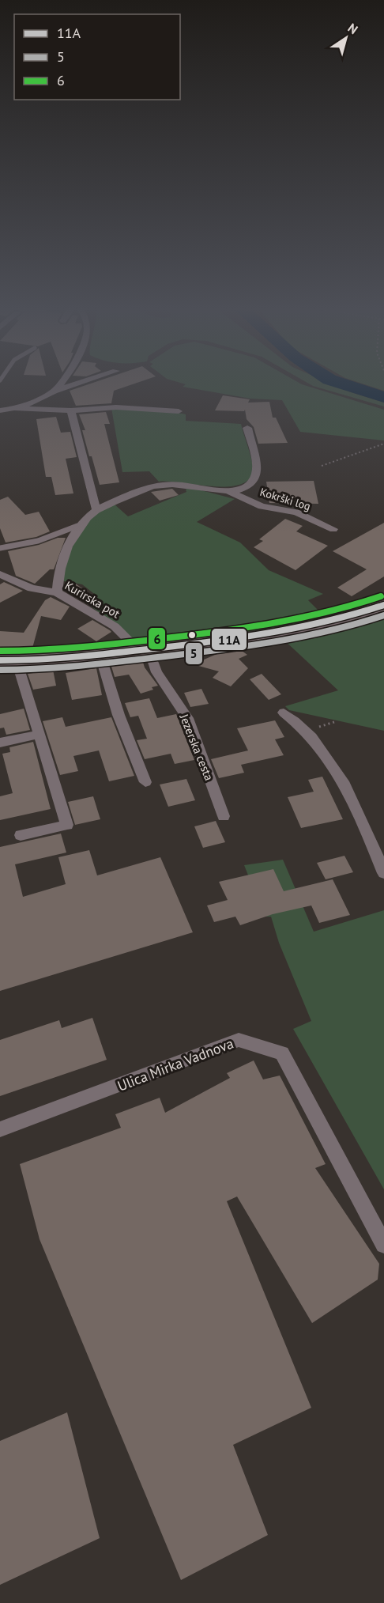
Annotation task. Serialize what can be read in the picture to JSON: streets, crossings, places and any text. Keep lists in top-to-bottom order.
{
  "streets": {
    "street": [
      "Kokrški log",
      "Kurirska pot",
      "Jezerska cesta",
      "Ulica Mirka Vadnova"
    ]
  },
  "crossings": [
    ["Kokrški log", "Kurirska pot"],
    ["Kurirska pot", "Jezerska cesta"]
  ],
  "lines": ["transit line 6", "transit line 11A", "transit line 5"],
  "legend": ["11A", "5", "6"],
  "north": "top right"
}
